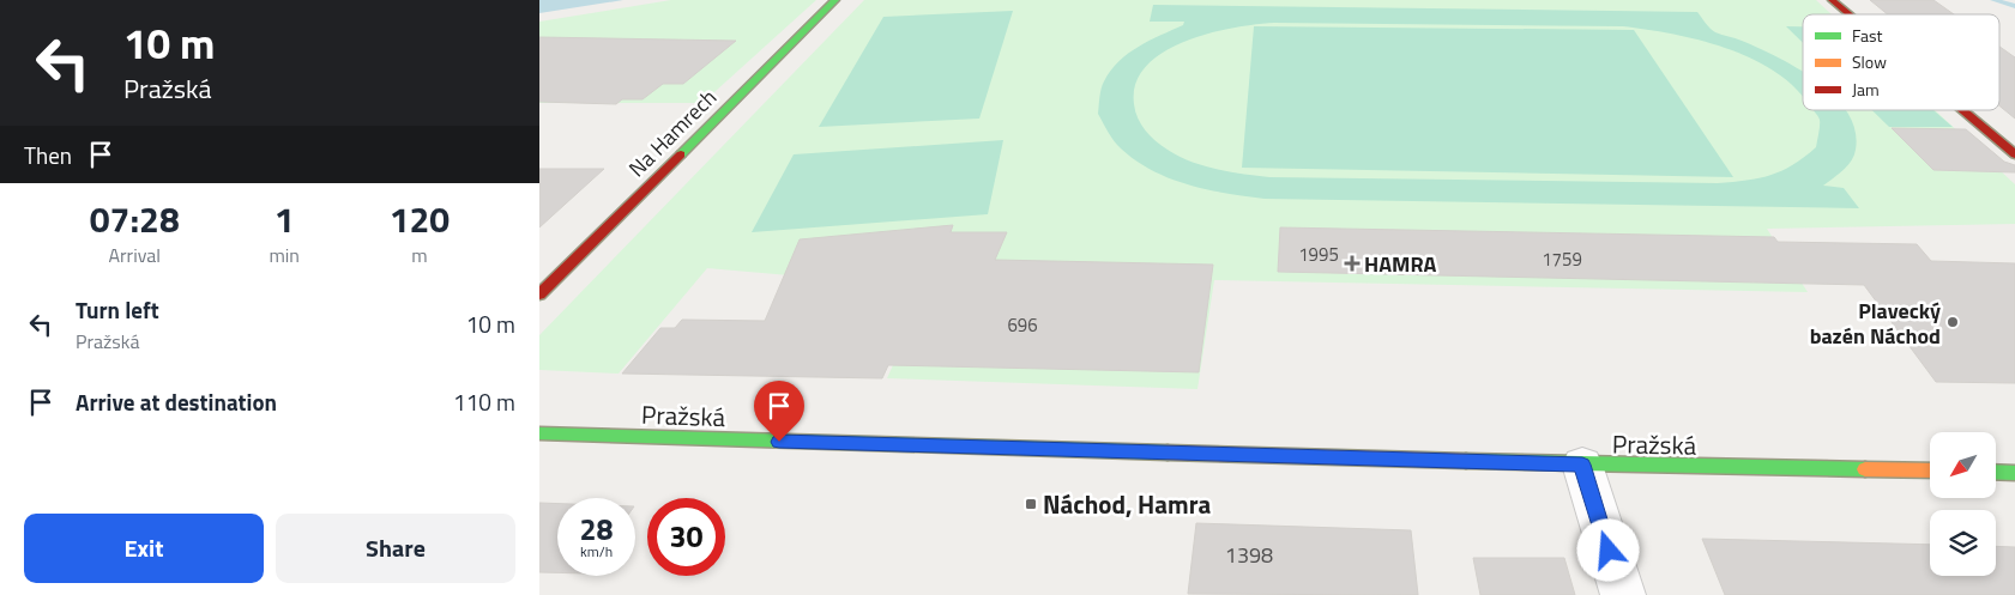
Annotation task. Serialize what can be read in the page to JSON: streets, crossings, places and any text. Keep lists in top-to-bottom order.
{
  "streets": {
    "main road": ["Na Hamrech", "Pražská"]
  },
  "places": {
    "health": ["HAMRA"],
    "other": ["Plavecký bazén Náchod"],
    "transit": ["Náchod, Hamra"]
  },
  "house_numbers": [
    "1995",
    "1759",
    "696",
    "1398"
  ],
  "legend": ["Fast", "Slow", "Jam"],
  "north": "bottom left",
  "page": {
    "turn": ["10 m", "Pražská"],
    "then": "Then",
    "eta": [
      "07:28",
      "Arrival",
      "1",
      "min",
      "120",
      "m"
    ],
    "list": [
      {
        "name": "Turn left",
        "note": "Pražská",
        "value": "10 m"
      },
      {
        "name": "Arrive at destination",
        "value": "110 m"
      }
    ],
    "speed": "28 km/h",
    "limit": "30",
    "buttons": ["Exit", "Share"]
  }
}
